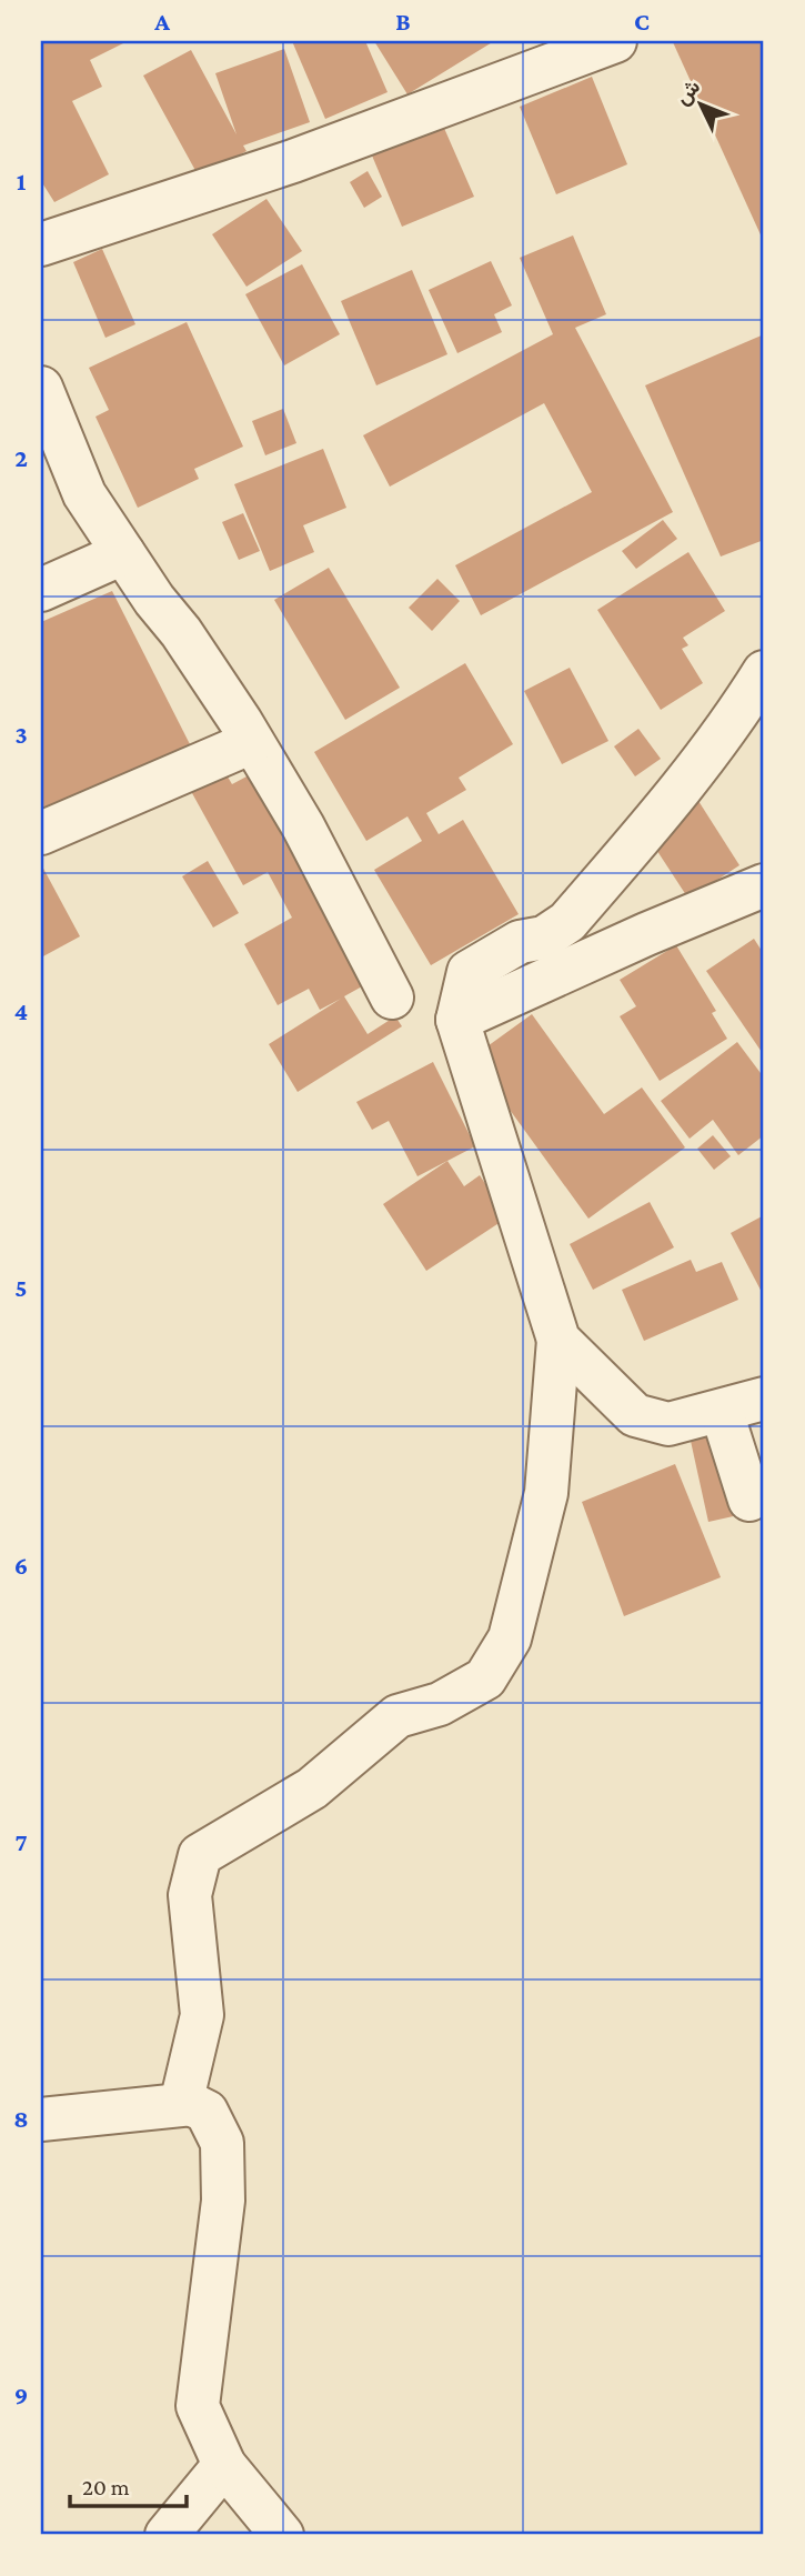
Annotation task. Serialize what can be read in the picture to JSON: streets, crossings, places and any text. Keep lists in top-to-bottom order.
{
  "scale_bar": "20 m",
  "north": "top left",
  "grid": {
    "columns": ["A", "B", "C"],
    "rows": [
      "1",
      "2",
      "3",
      "4",
      "5",
      "6",
      "7",
      "8",
      "9"
    ]
  }
}
